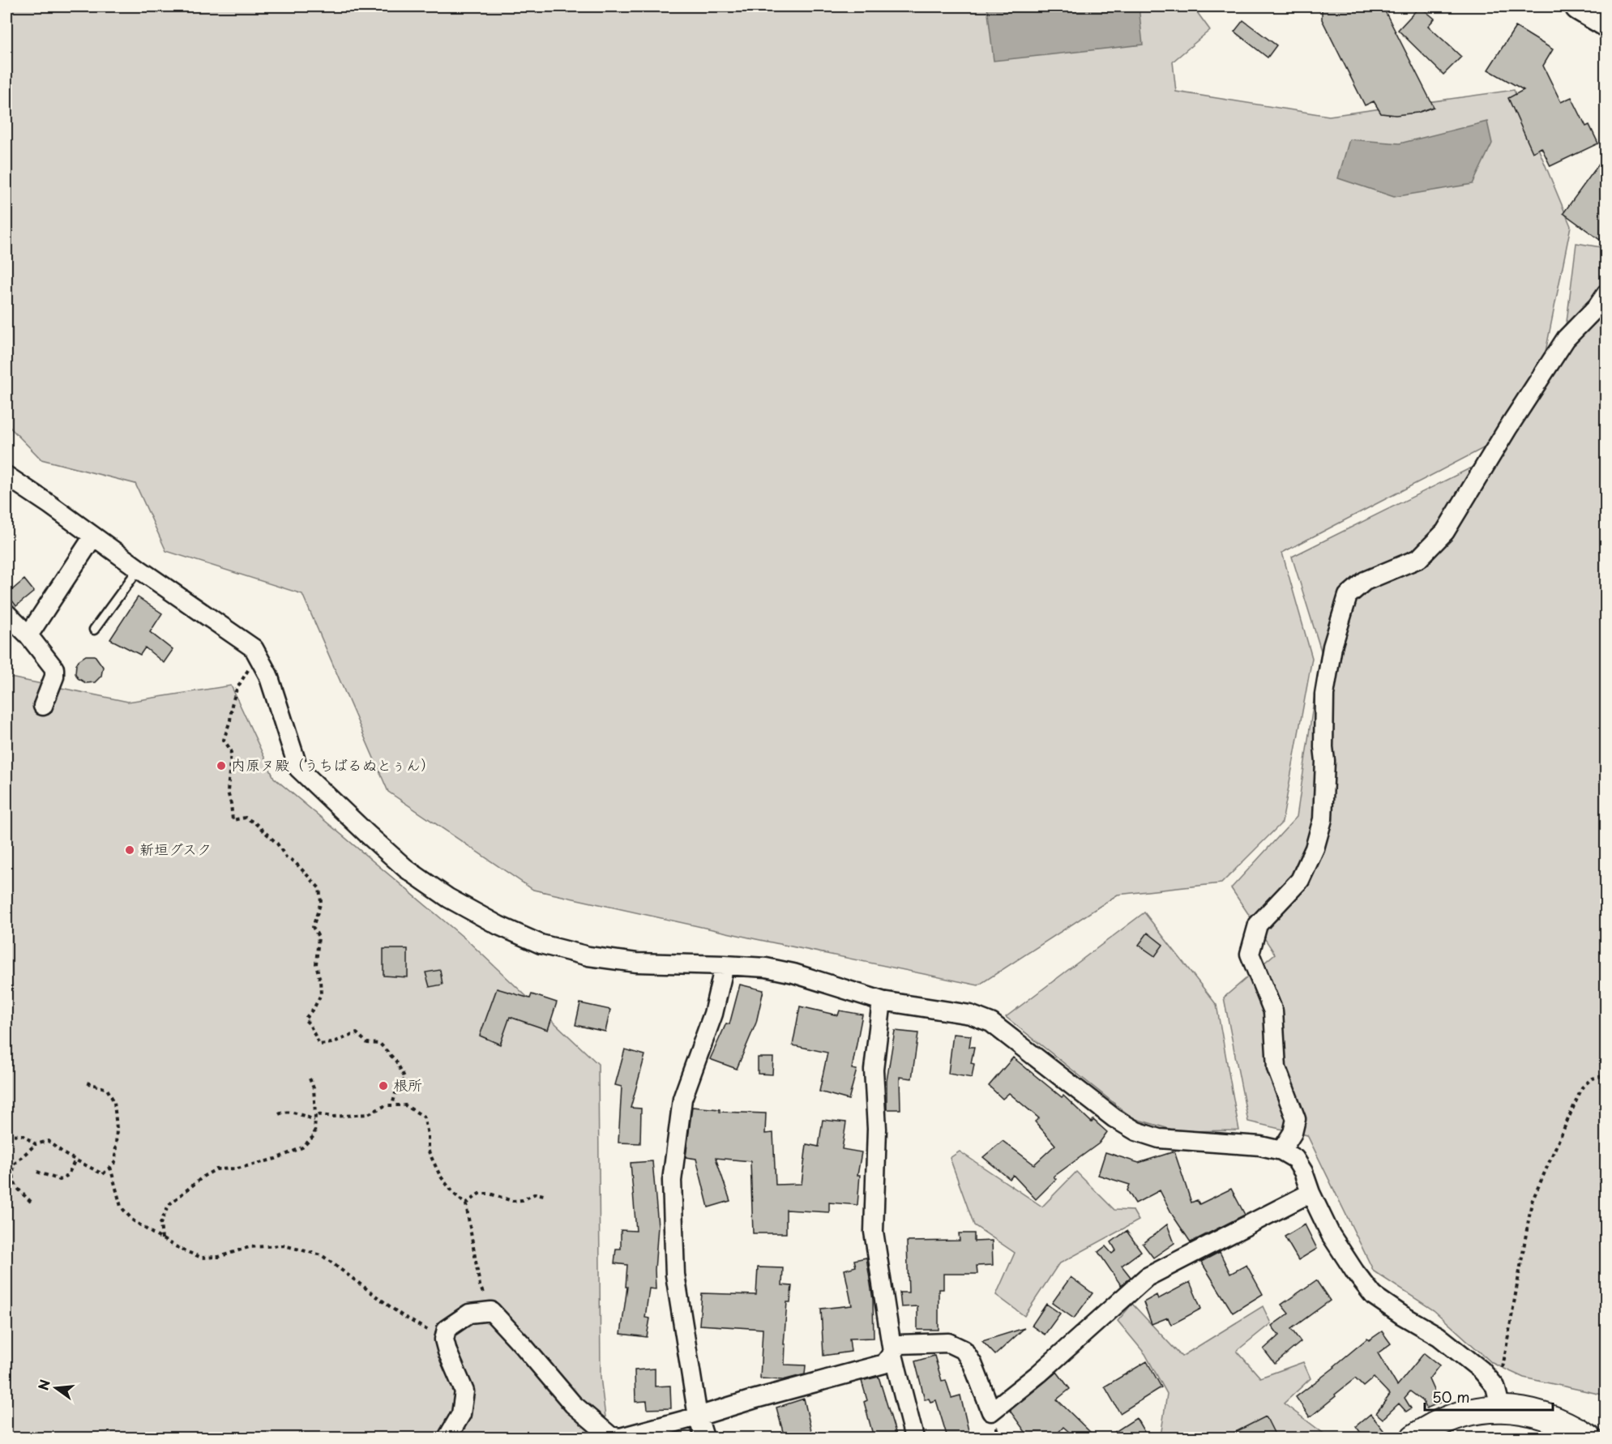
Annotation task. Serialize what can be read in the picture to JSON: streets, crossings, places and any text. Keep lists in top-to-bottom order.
{
  "places": ["内原ヌ殿（うちばるぬとぅん）", "新垣グスク", "根所"],
  "scale_bar": "50 m",
  "north": "left"
}
